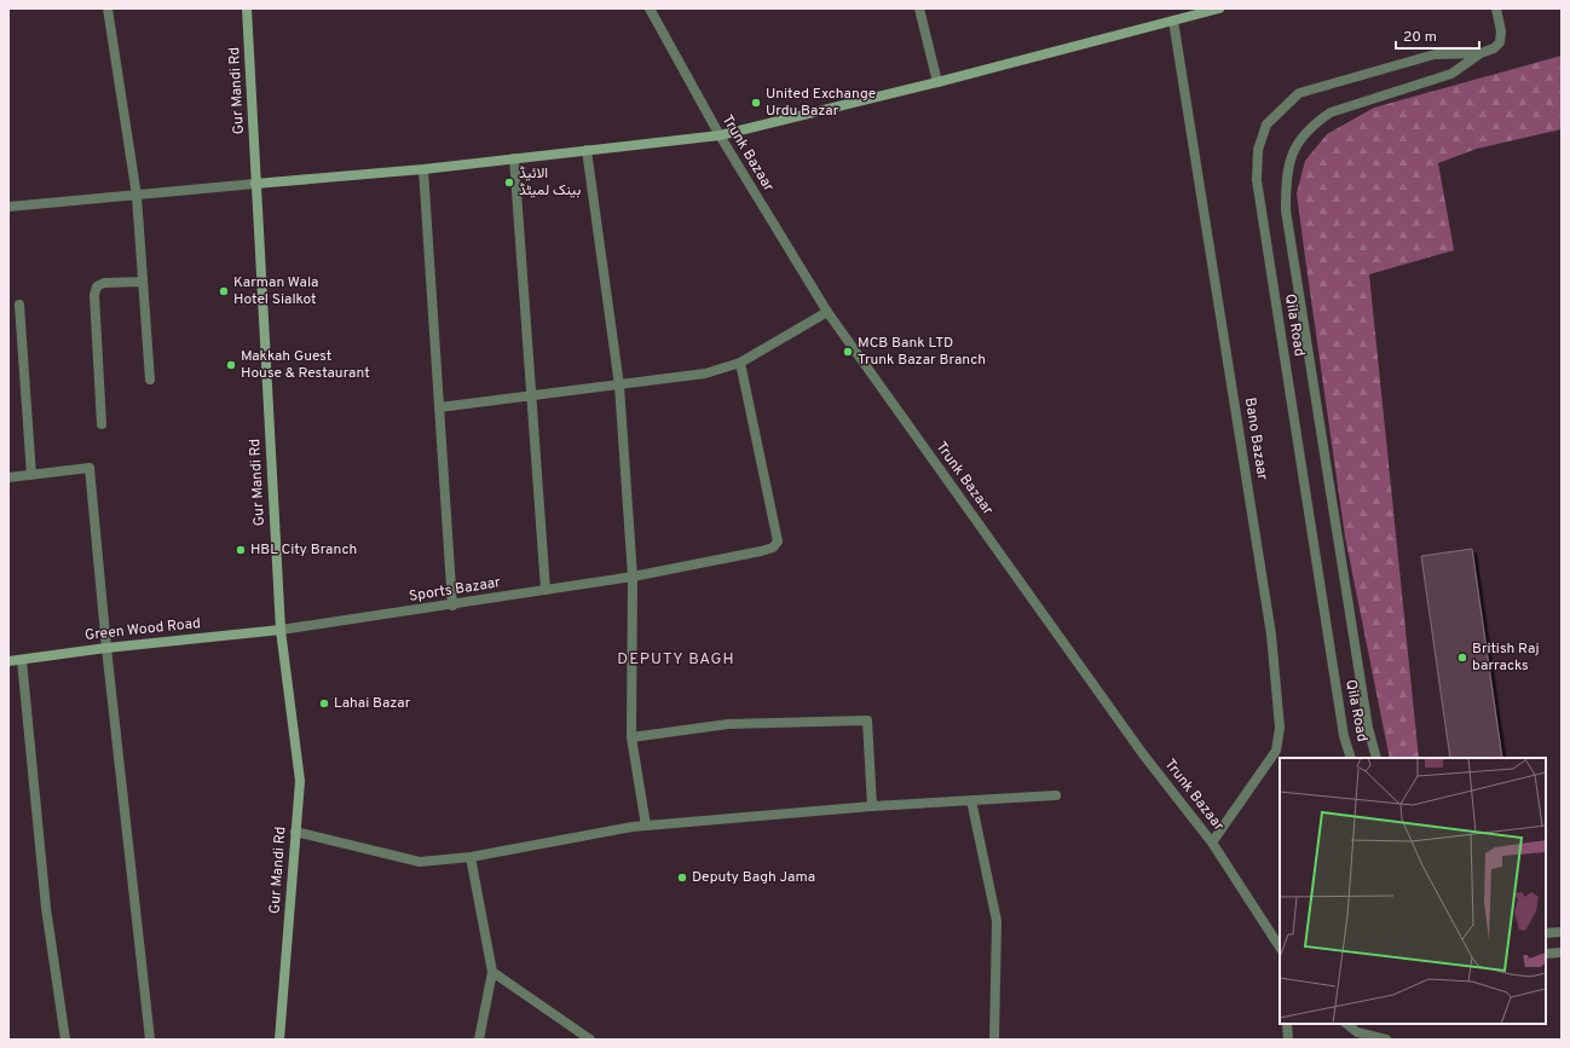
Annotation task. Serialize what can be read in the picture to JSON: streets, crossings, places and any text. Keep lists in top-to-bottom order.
{
  "streets": {
    "street": [
      "Gur Mandi Rd",
      "Trunk Bazaar",
      "Qila Road",
      "Bano Bazaar",
      "Sports Bazaar",
      "Green Wood Road"
    ]
  },
  "crossings": [
    ["Gur Mandi Rd", "Sports Bazaar"],
    ["Gur Mandi Rd", "Green Wood Road"],
    ["Trunk Bazaar", "Bano Bazaar"],
    ["Sports Bazaar", "Green Wood Road"]
  ],
  "districts": ["DEPUTY BAGH"],
  "places": [
    "United Exchange Urdu Bazar",
    "الائیڈ بینک لمیٹڈ",
    "Karman Wala Hotel Sialkot",
    "MCB Bank LTD Trunk Bazar Branch",
    "Makkah Guest House & Restaurant",
    "HBL City Branch",
    "British Raj barracks",
    "Lahai Bazar",
    "Deputy Bagh Jama"
  ],
  "scale_bar": "20 m"
}
